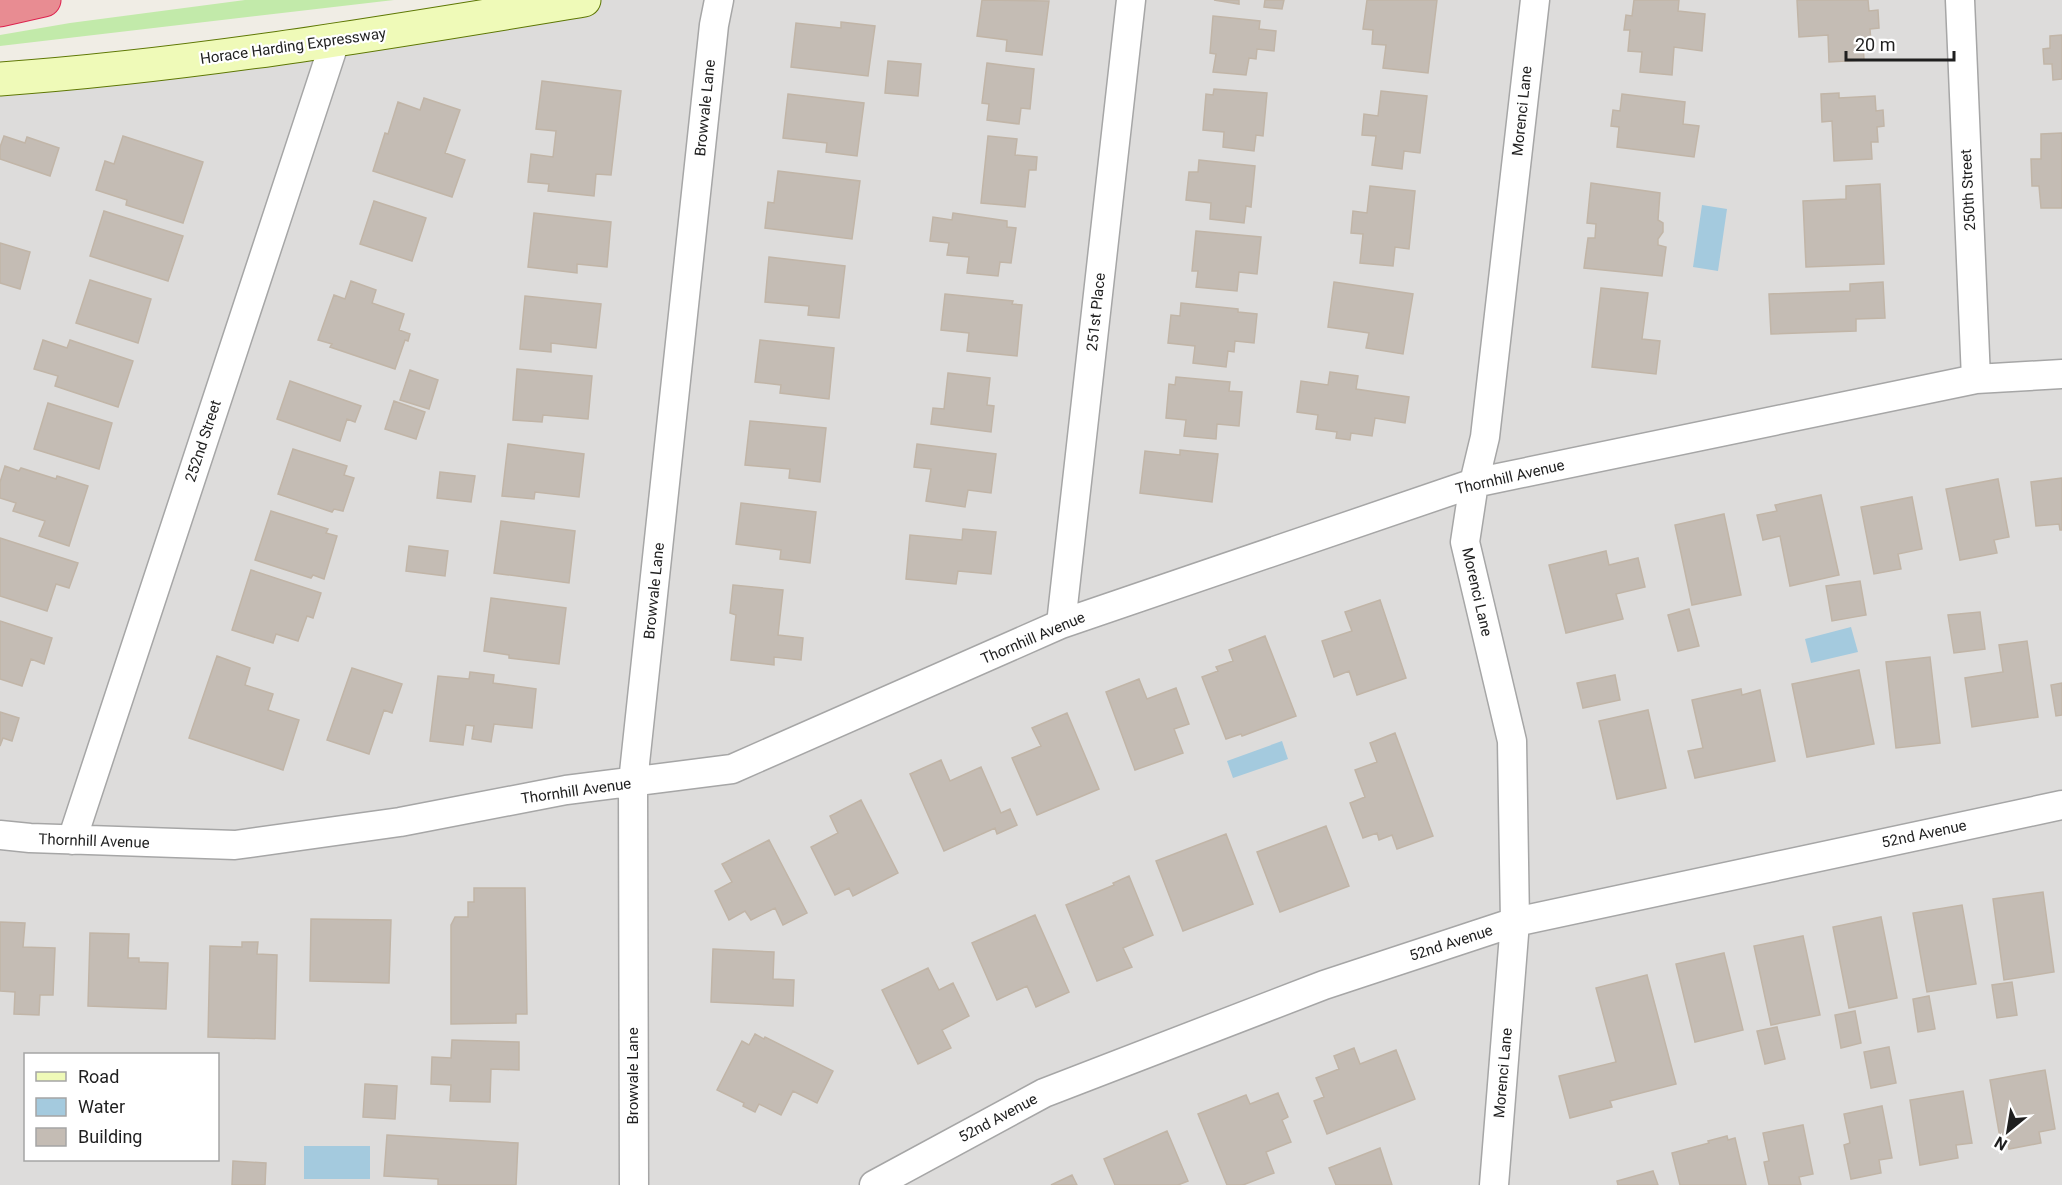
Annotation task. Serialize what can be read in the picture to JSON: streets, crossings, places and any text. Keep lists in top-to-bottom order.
{
  "streets": {
    "main road": ["Horace Harding Expressway"],
    "street": [
      "Browvale Lane",
      "Morenci Lane",
      "250th Street",
      "251st Place",
      "252nd Street",
      "Thornhill Avenue",
      "52nd Avenue"
    ]
  },
  "crossings": [
    ["Horace Harding Expressway", "252nd Street"],
    ["Browvale Lane", "Thornhill Avenue"],
    ["Morenci Lane", "Thornhill Avenue"],
    ["Morenci Lane", "52nd Avenue"],
    ["250th Street", "Thornhill Avenue"],
    ["251st Place", "Thornhill Avenue"],
    ["252nd Street", "Thornhill Avenue"]
  ],
  "legend": ["Road", "Water", "Building"],
  "scale_bar": "20 m",
  "north": "bottom left"
}
